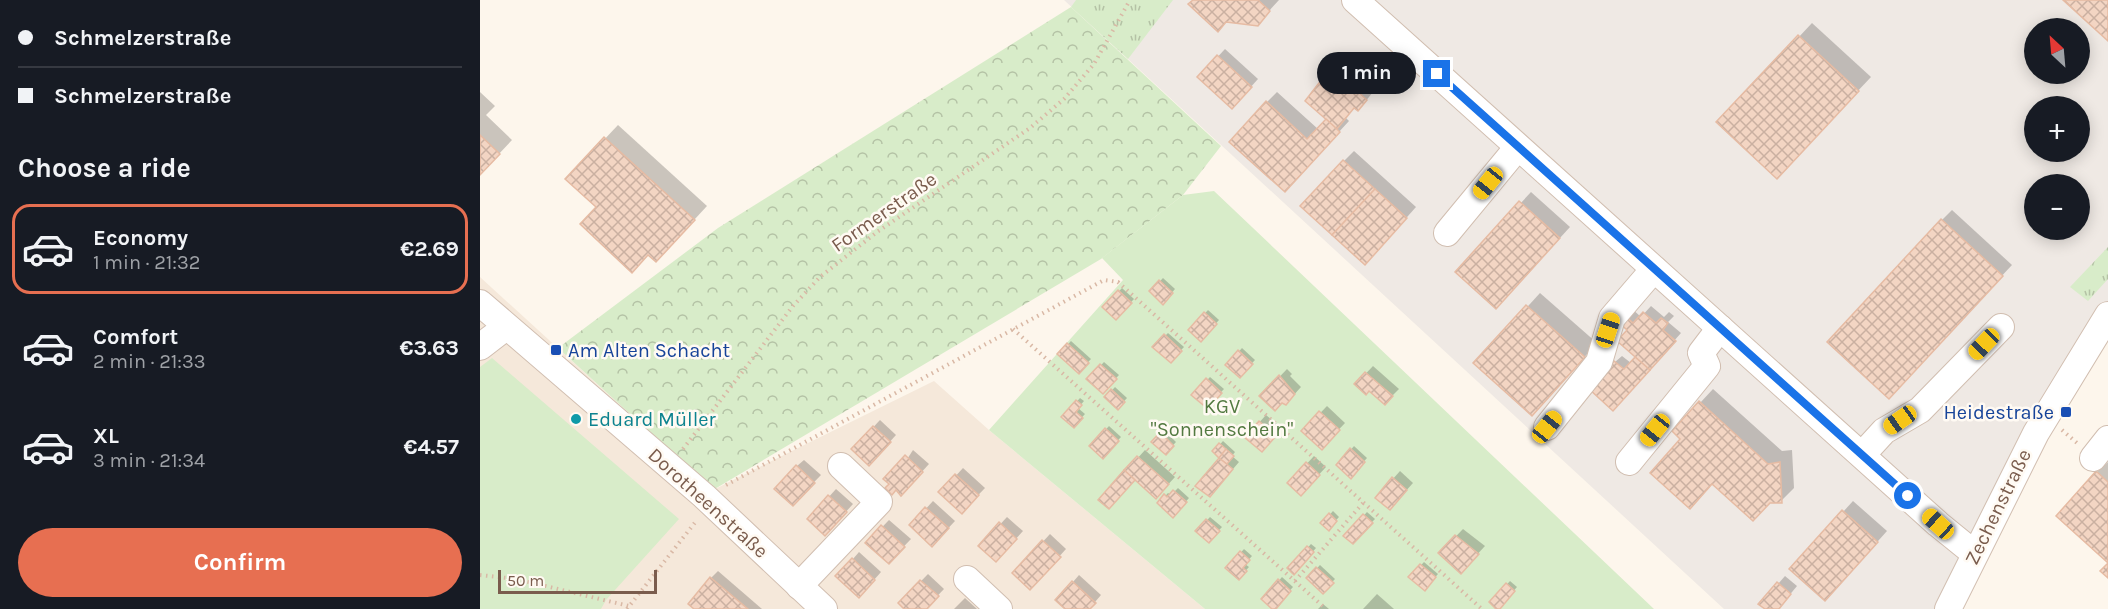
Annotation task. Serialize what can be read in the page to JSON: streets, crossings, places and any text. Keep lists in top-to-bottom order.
{
  "streets": {
    "street": ["Dorotheenstraße", "Zechenstraße"],
    "path": ["Formerstraße"]
  },
  "crossings": [
    ["Formerstraße", "Dorotheenstraße"]
  ],
  "parks": ["KGV \"Sonnenschein\""],
  "places": {
    "transit": ["Am Alten Schacht", "Heidestraße"],
    "other": ["Eduard Müller"]
  },
  "scale_bar": "50 m",
  "north": "top left",
  "page": {
    "banner": ["Schmelzerstraße", "Schmelzerstraße"],
    "map_buttons": ["+", "−"],
    "bubble": "1 min",
    "heading": "Choose a ride",
    "list": [
      {
        "name": "Economy",
        "note": "1 min · 21:32",
        "value": "€2.69"
      },
      {
        "name": "Comfort",
        "note": "2 min · 21:33",
        "value": "€3.63"
      },
      {
        "name": "XL",
        "note": "3 min · 21:34",
        "value": "€4.57"
      }
    ],
    "buttons": "Confirm",
    "scale": "50 m"
  }
}
